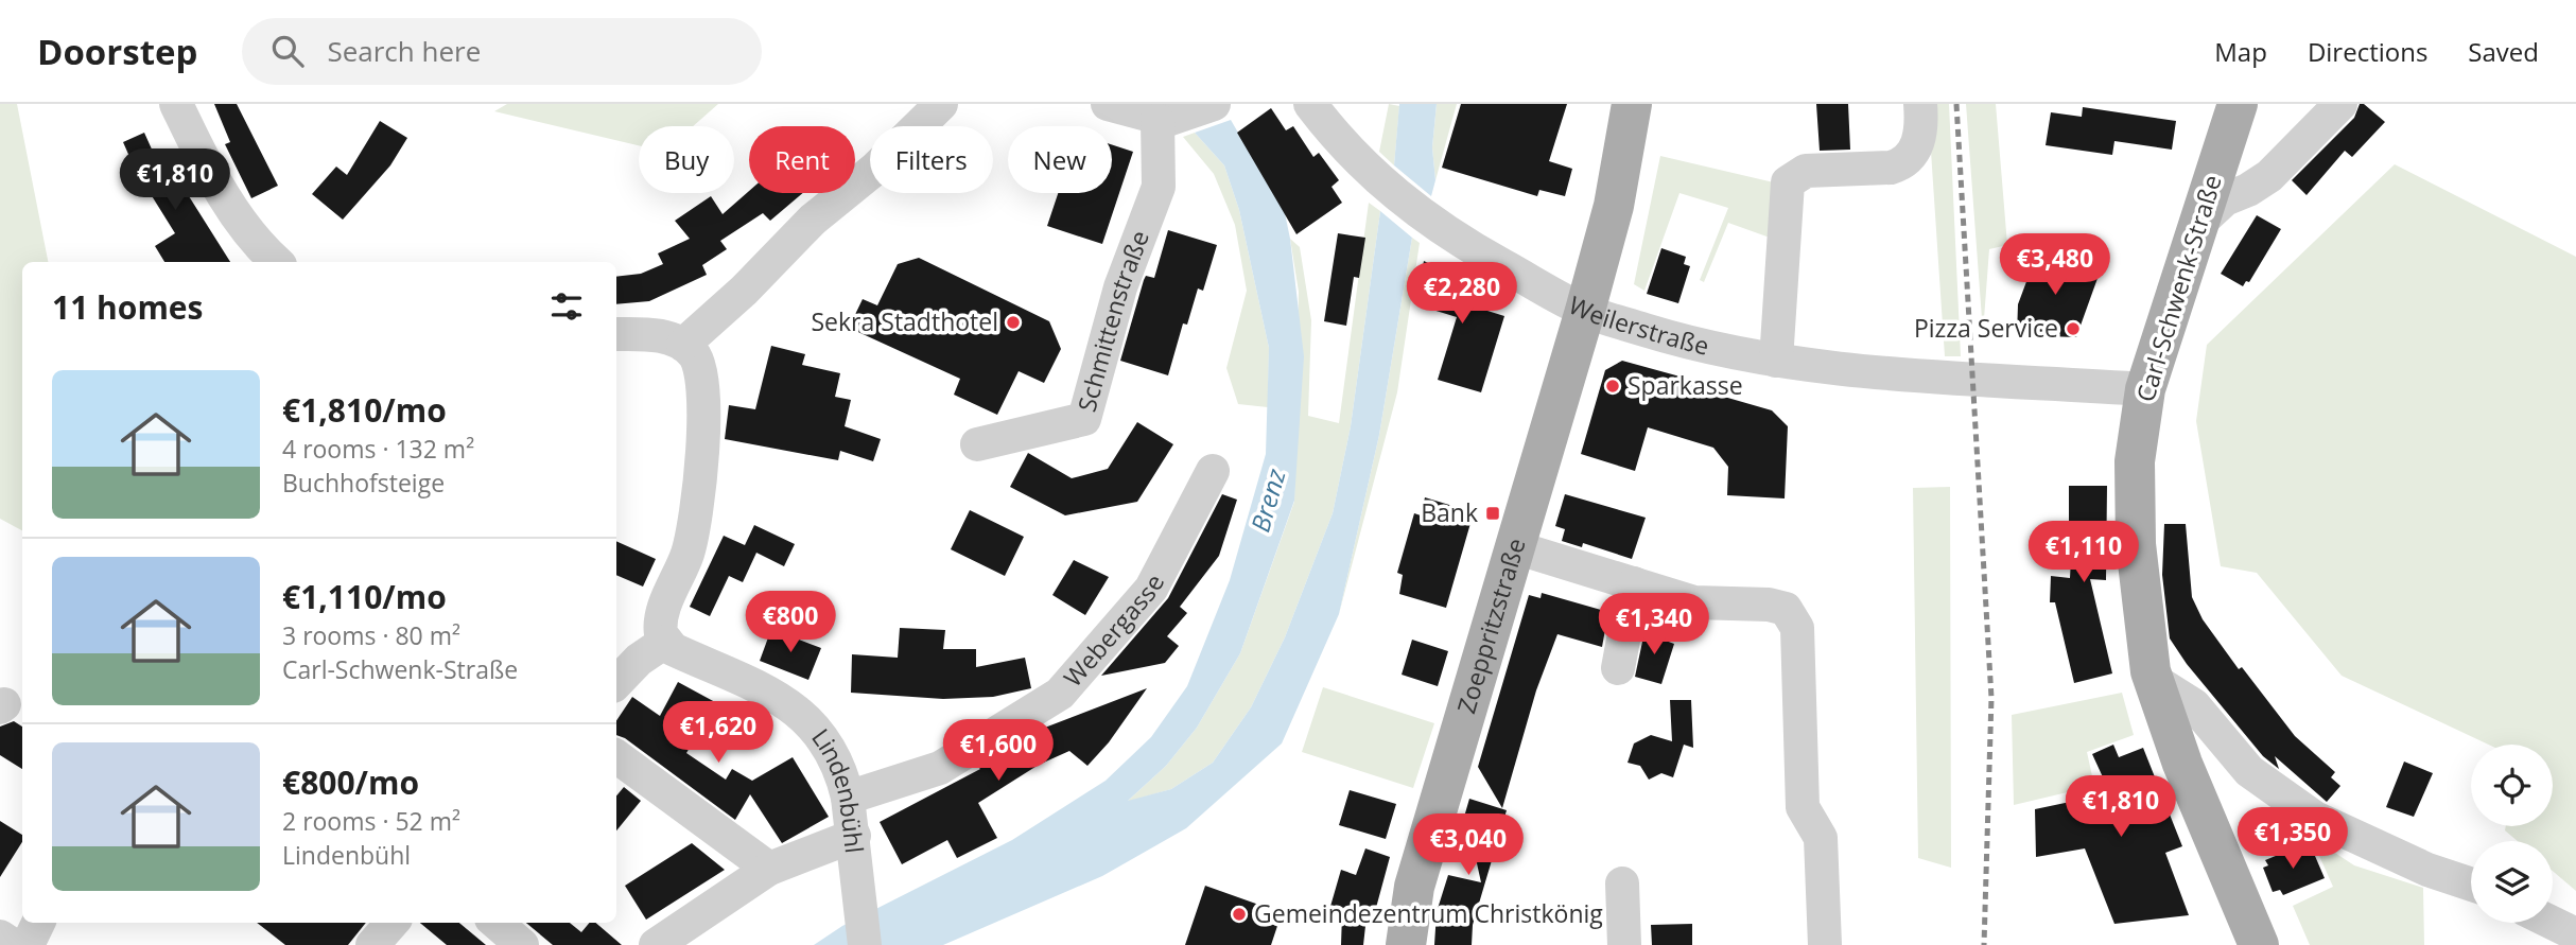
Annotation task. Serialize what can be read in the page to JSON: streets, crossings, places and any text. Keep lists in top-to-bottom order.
{
  "streets": {
    "main road": ["Carl-Schwenk-Straße", "Zoeppritzstraße"],
    "street": [
      "Schmittenstraße",
      "Weilerstraße",
      "Webergasse",
      "Lindenbühl"
    ]
  },
  "crossings": [
    ["Carl-Schwenk-Straße", "Weilerstraße"],
    ["Weilerstraße", "Zoeppritzstraße"],
    ["Webergasse", "Lindenbühl"]
  ],
  "water": ["Brenz"],
  "places": {
    "other": [
      "Sekra Stadthotel",
      "Pizza Service",
      "Sparkasse",
      "Gemeindezentrum Christkönig"
    ],
    "transit": ["Bank"]
  },
  "page": {
    "header": "Doorstep",
    "search": "Search here",
    "nav": ["Map", "Directions", "Saved"],
    "chip": [
      "Buy",
      "Rent",
      "Filters",
      "New"
    ],
    "price": [
      "€1,810",
      "€3,480",
      "€2,280",
      "€1,110",
      "€800",
      "€1,340",
      "€1,620",
      "€1,600",
      "€1,810",
      "€1,350",
      "€3,040"
    ],
    "heading": "11 homes",
    "list": [
      {
        "name": "€1,810/mo",
        "note": "4 rooms · 132 m² · Buchhofsteige"
      },
      {
        "name": "€1,110/mo",
        "note": "3 rooms · 80 m² · Carl-Schwenk-Straße"
      },
      {
        "name": "€800/mo",
        "note": "2 rooms · 52 m² · Lindenbühl"
      }
    ]
  }
}
